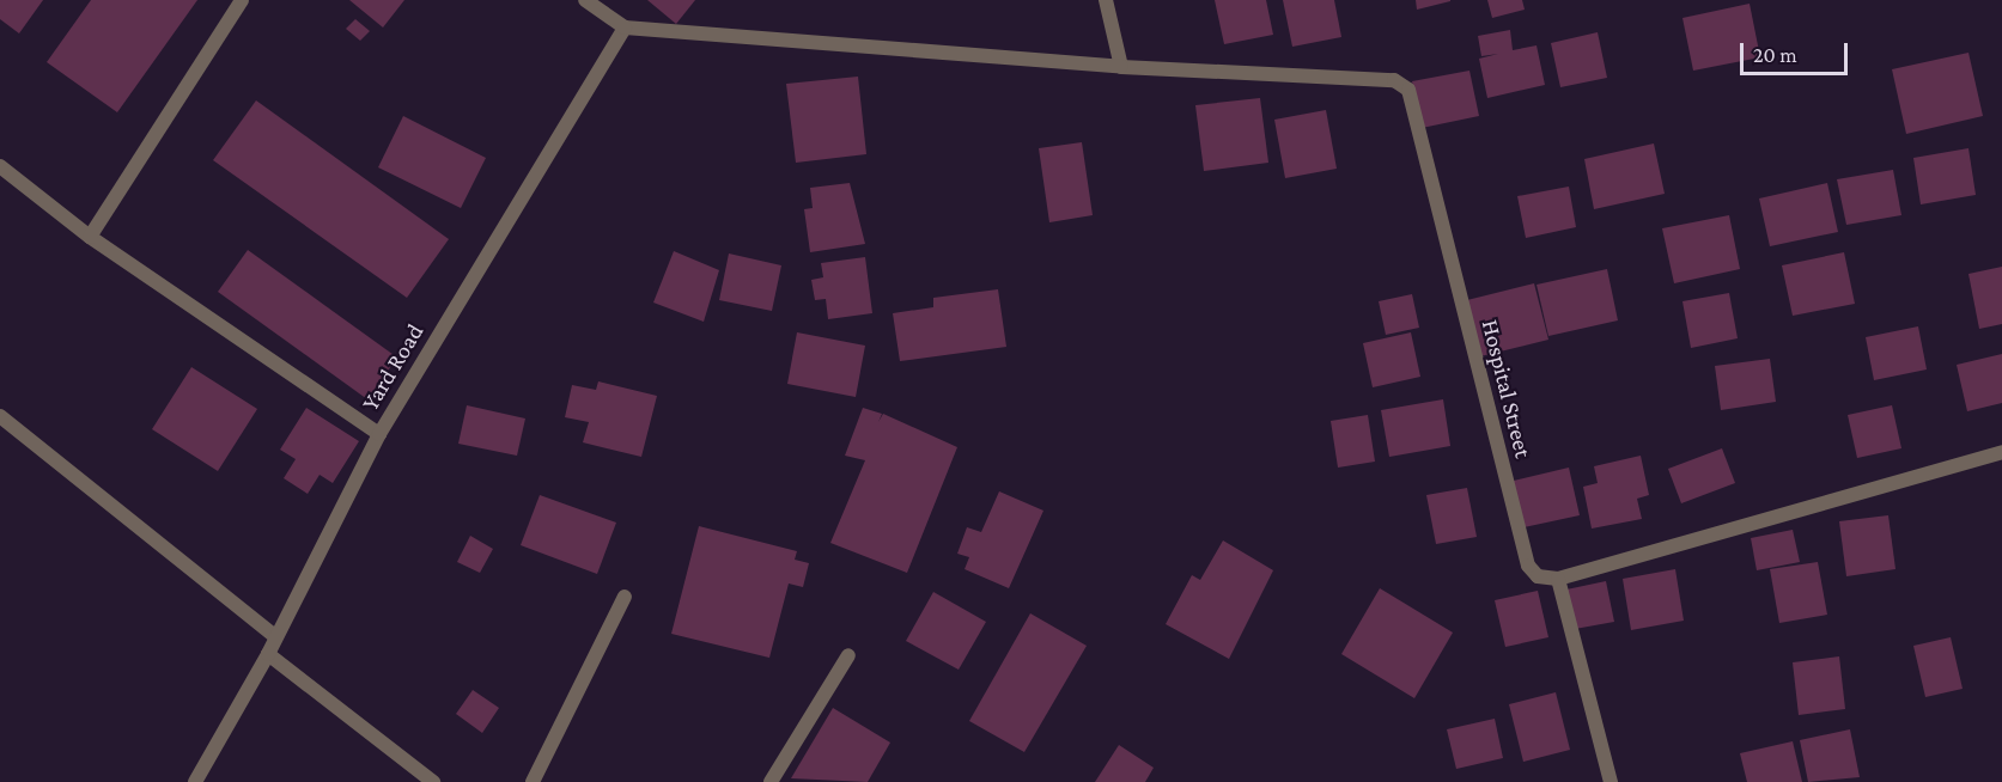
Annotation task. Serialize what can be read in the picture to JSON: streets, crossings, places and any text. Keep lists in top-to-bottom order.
{
  "streets": {
    "street": ["Yard Road", "Hospital Street"]
  },
  "crossings": [
    ["Yard Road", "Hospital Street"]
  ],
  "scale_bar": "20 m"
}
